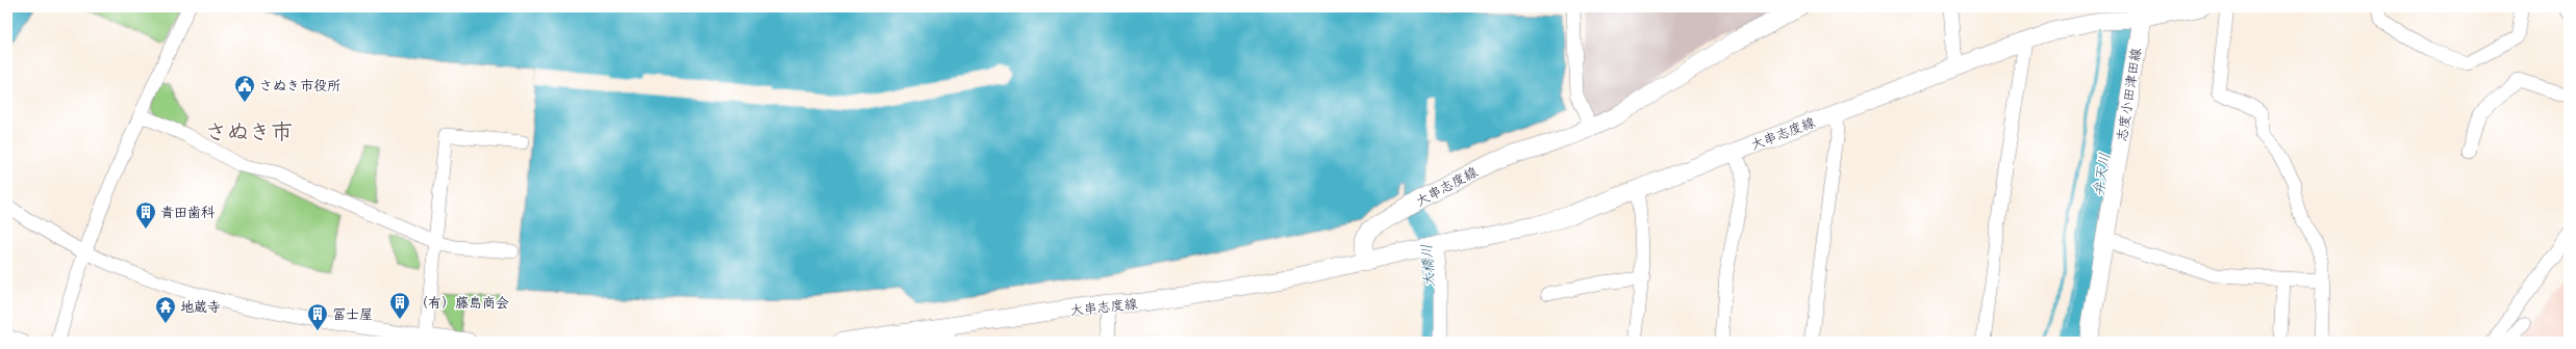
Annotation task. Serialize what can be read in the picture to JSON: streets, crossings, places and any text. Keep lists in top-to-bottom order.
{
  "streets": {
    "main road": ["志度小田津田線", "大串志度線"]
  },
  "crossings": [
    ["志度小田津田線", "大串志度線"]
  ],
  "districts": ["さぬき市"],
  "water": ["弁天川", "大橋川"],
  "places": {
    "public building": ["さぬき市役所"],
    "building": ["青田歯科", "（有）藤島商会", "冨士屋"],
    "temple": ["地蔵寺"]
  }
}
